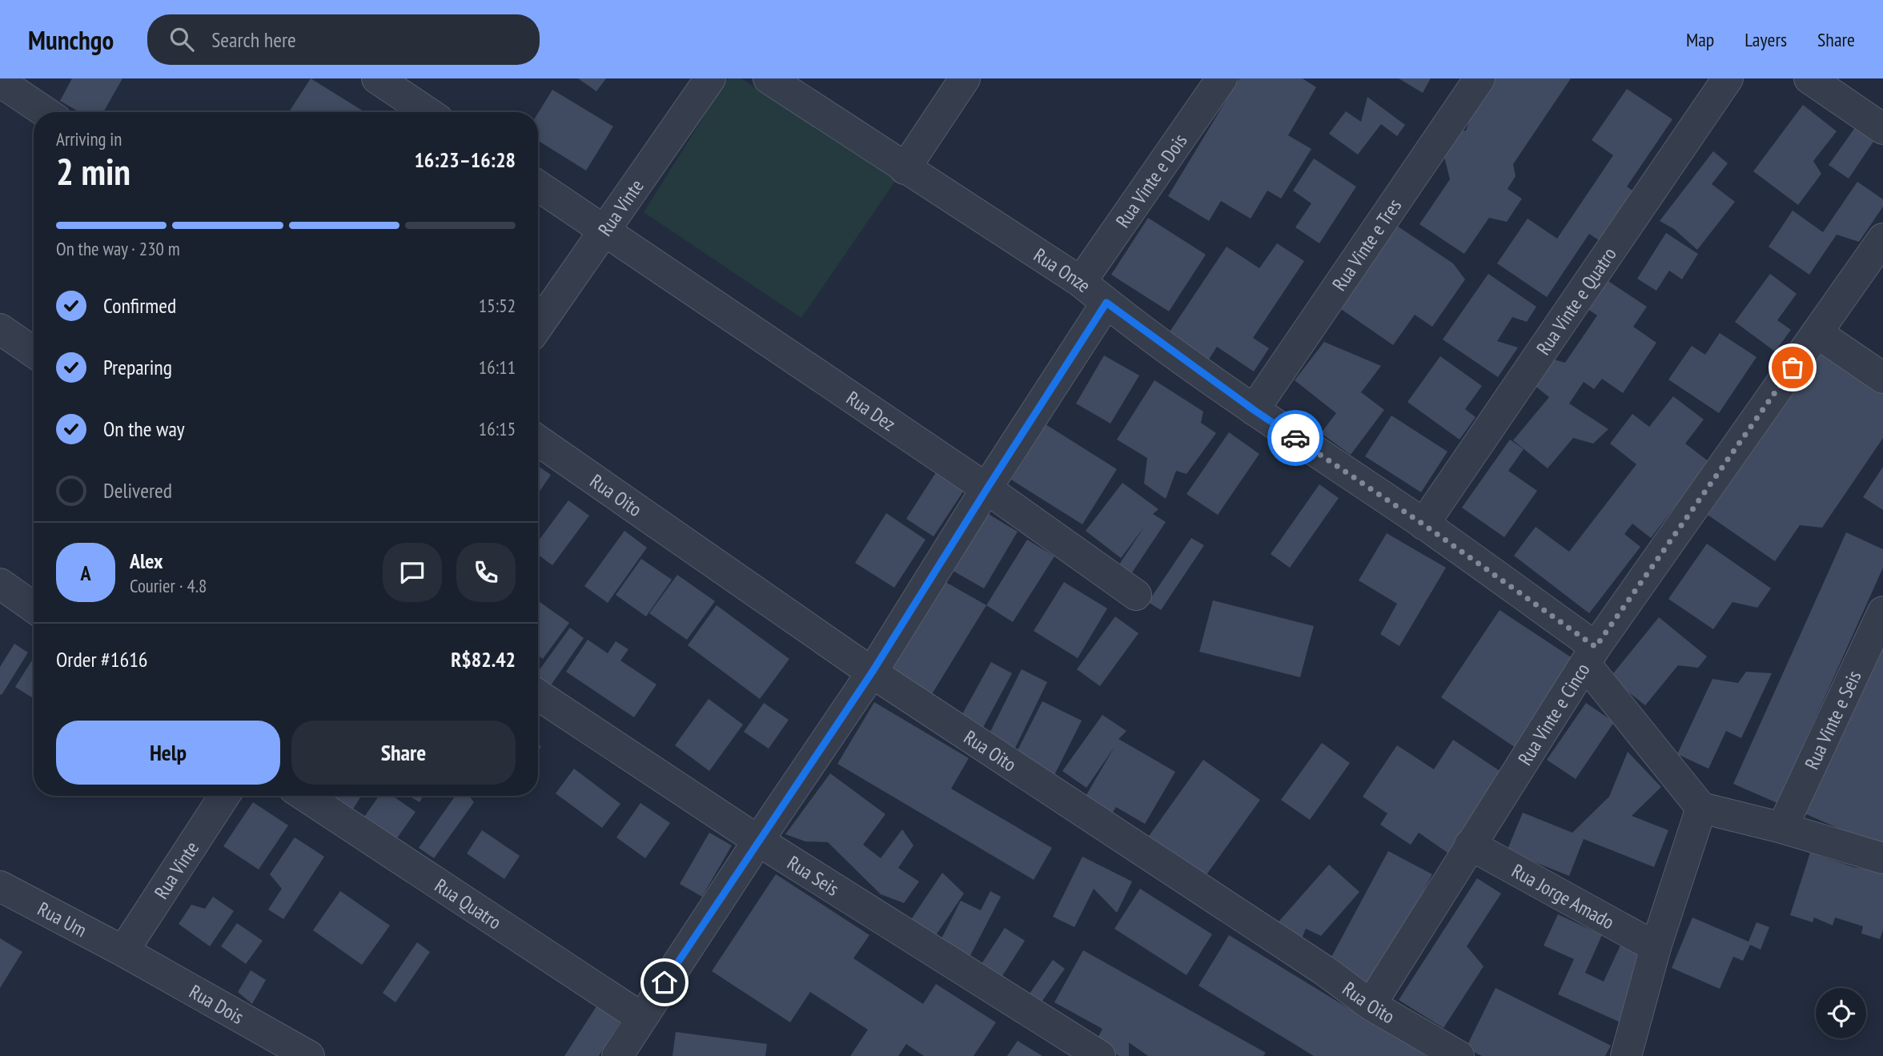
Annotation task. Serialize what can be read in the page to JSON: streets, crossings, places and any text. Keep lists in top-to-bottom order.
{
  "streets": {
    "street": [
      "Rua Vinte e Dois",
      "Rua Vinte",
      "Rua Vinte e Tres",
      "Rua Onze",
      "Rua Vinte e Quatro",
      "Rua Dez",
      "Rua Oito",
      "Rua Vinte e Cinco",
      "Rua Vinte e Seis",
      "Rua Seis",
      "Rua Jorge Amado",
      "Rua Quatro",
      "Rua Um",
      "Rua Dois"
    ]
  },
  "crossings": [
    ["Rua Vinte e Dois", "Rua Onze"],
    ["Rua Vinte", "Rua Dez"],
    ["Rua Vinte", "Rua Um"],
    ["Rua Vinte", "Rua Dois"],
    ["Rua Vinte e Tres", "Rua Onze"],
    ["Rua Onze", "Rua Vinte e Quatro"],
    ["Rua Onze", "Rua Vinte e Cinco"],
    ["Rua Oito", "Rua Vinte e Cinco"],
    ["Rua Vinte e Cinco", "Rua Jorge Amado"],
    ["Rua Um", "Rua Dois"]
  ],
  "page": {
    "header": "Munchgo",
    "search": "Search here",
    "nav": ["Map", "Layers", "Share"],
    "heading": ["2 min", "Arriving in", "16:23–16:28"],
    "panel": [
      "Alex",
      "Courier · 4.8",
      "Order #1616",
      "R$82.42"
    ],
    "bar": "On the way · 230 m",
    "list": [
      ["Confirmed", "15:52"],
      ["Preparing", "16:11"],
      ["On the way", "16:15"],
      "Delivered"
    ],
    "round": "A",
    "buttons": ["Help", "Share"]
  }
}
